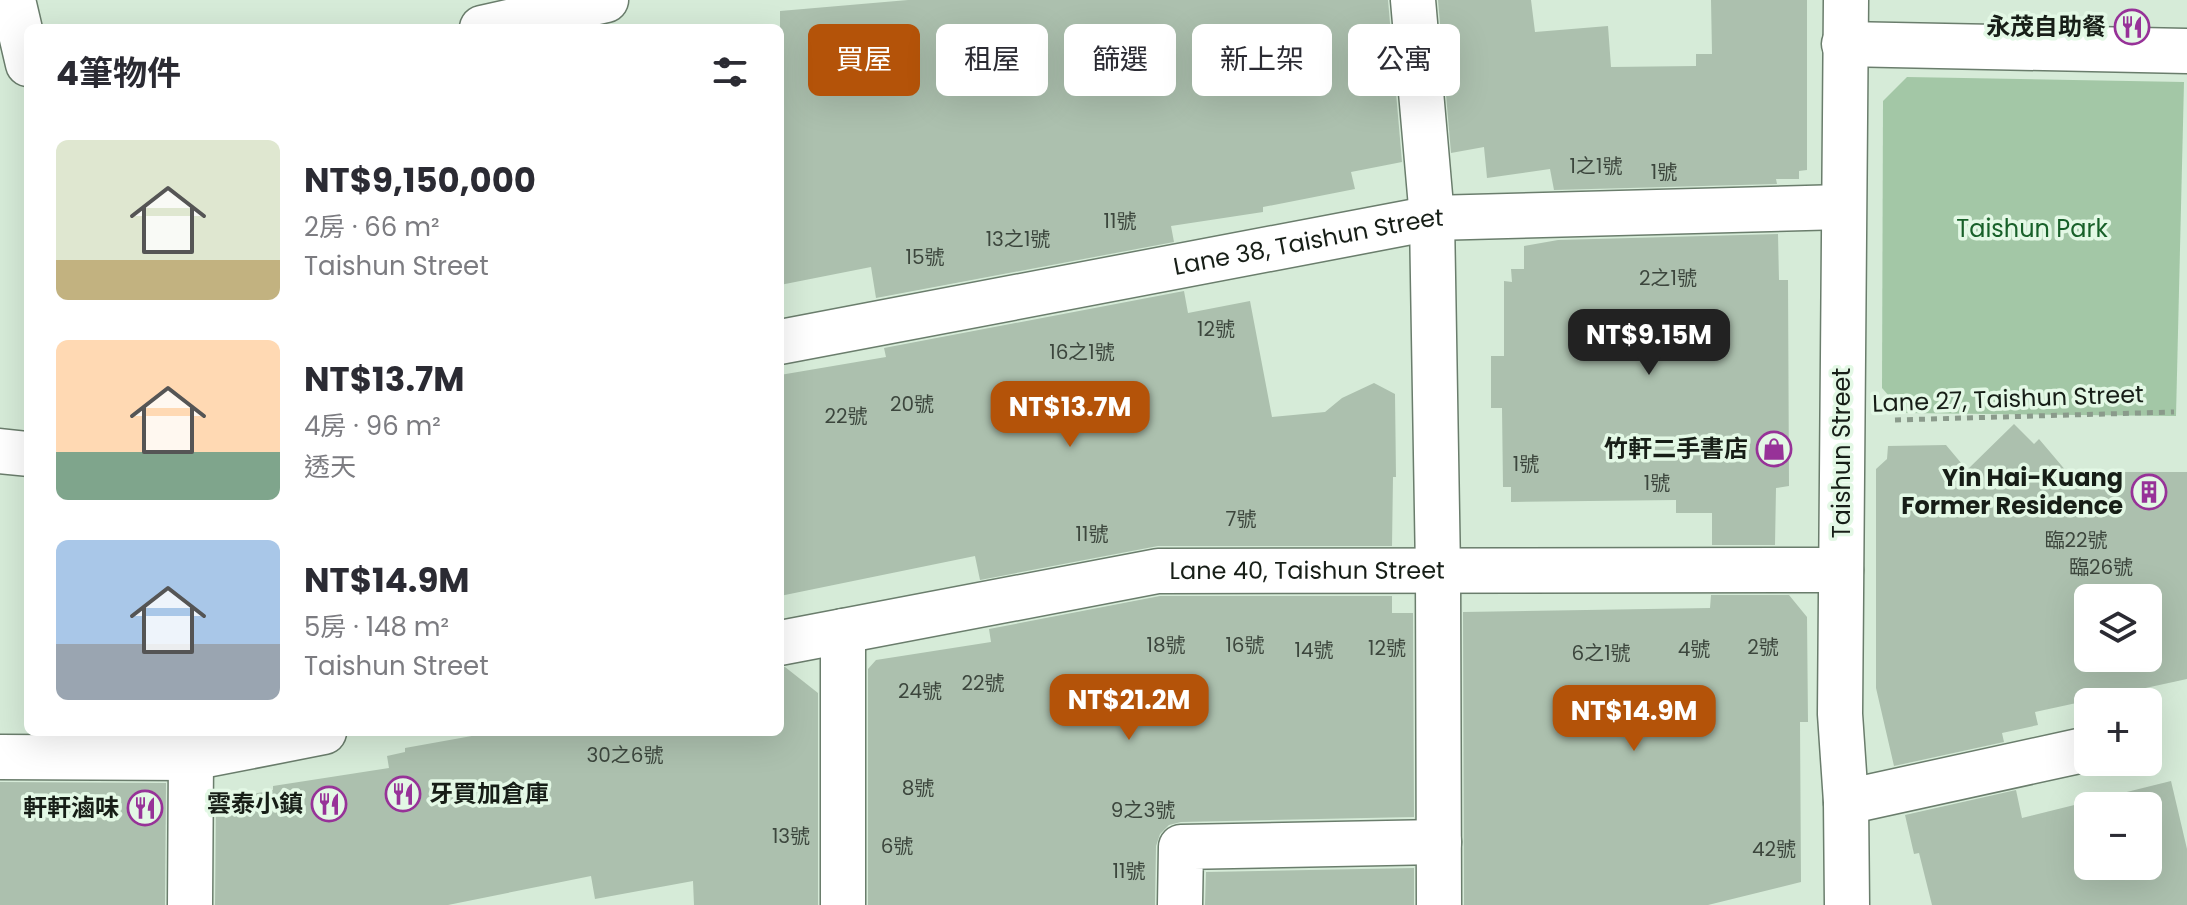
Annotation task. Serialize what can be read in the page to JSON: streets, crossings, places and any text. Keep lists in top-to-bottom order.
{
  "streets": {
    "street": ["Lane 38, Taishun Street", "Taishun Street", "Lane 40, Taishun Street"],
    "path": ["Lane 27, Taishun Street"]
  },
  "crossings": [
    ["Lane 38, Taishun Street", "Taishun Street"],
    ["Lane 27, Taishun Street", "Taishun Street"],
    ["Taishun Street", "Lane 40, Taishun Street"]
  ],
  "parks": ["Taishun Park"],
  "places": {
    "restaurant": [
      "永茂自助餐",
      "牙買加倉庫",
      "雲泰小鎮",
      "軒軒滷味"
    ],
    "shop": ["竹軒二手書店"],
    "building": ["Yin Hai-Kuang Former Residence"]
  },
  "house_numbers": [
    "1之1號",
    "1號",
    "11號",
    "13之1號",
    "15號",
    "2之1號",
    "12號",
    "16之1號",
    "20號",
    "22號",
    "1號",
    "1號",
    "7號",
    "11號",
    "臨22號",
    "臨26號",
    "18號",
    "16號",
    "2號",
    "12號",
    "4號",
    "14號",
    "6之1號",
    "22號",
    "24號",
    "30之6號",
    "8號",
    "9之3號",
    "13號",
    "6號",
    "42號",
    "11號"
  ],
  "page": {
    "chip": [
      "買屋",
      "租屋",
      "篩選",
      "新上架",
      "公寓"
    ],
    "heading": "4筆物件",
    "list": [
      {
        "name": "NT$9,150,000",
        "note": "2房 · 66 m² · Taishun Street"
      },
      {
        "name": "NT$13.7M",
        "note": "4房 · 96 m² · 透天"
      },
      {
        "name": "NT$14.9M",
        "note": "5房 · 148 m² · Taishun Street"
      }
    ],
    "price": [
      "NT$9.15M",
      "NT$13.7M",
      "NT$21.2M",
      "NT$14.9M"
    ],
    "map_buttons": ["+", "−"]
  }
}
